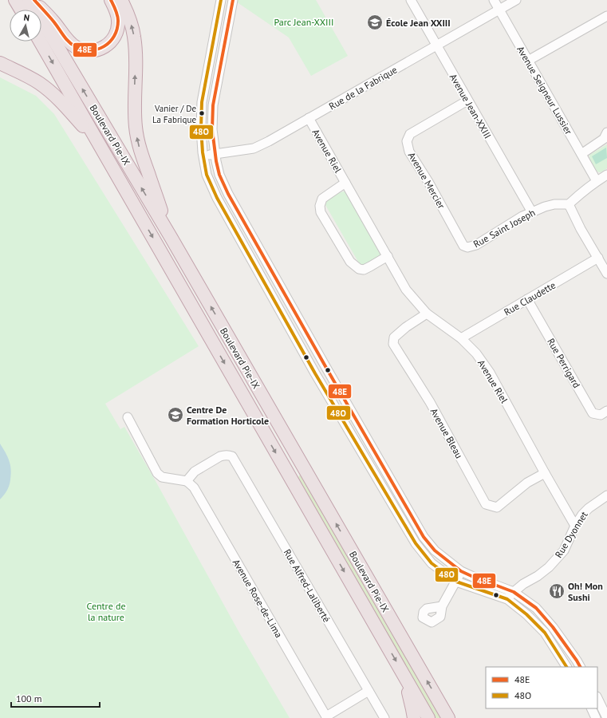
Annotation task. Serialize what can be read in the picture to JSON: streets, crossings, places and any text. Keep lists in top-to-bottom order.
{
  "streets": {
    "highway": ["Boulevard Pie-IX"],
    "street": [
      "Rue de la Fabrique",
      "Avenue Seigneur Lussier",
      "Avenue Jean-XXIII",
      "Avenue Riel",
      "Avenue Mercier",
      "Rue Saint Joseph",
      "Rue Claudette",
      "Rue Perrigard",
      "Avenue Bleau",
      "Rue Dyonnet",
      "Rue Alfred-Laliberté",
      "Avenue Rose-de-Lima"
    ]
  },
  "crossings": [
    ["Rue de la Fabrique", "Avenue Seigneur Lussier"],
    ["Rue de la Fabrique", "Avenue Jean-XXIII"],
    ["Rue de la Fabrique", "Avenue Riel"],
    ["Avenue Jean-XXIII", "Avenue Mercier"],
    ["Avenue Jean-XXIII", "Rue Saint Joseph"],
    ["Avenue Riel", "Rue Claudette"],
    ["Avenue Riel", "Avenue Bleau"],
    ["Avenue Riel", "Rue Dyonnet"],
    ["Avenue Mercier", "Rue Saint Joseph"],
    ["Rue Claudette", "Rue Perrigard"],
    ["Rue Alfred-Laliberté", "Avenue Rose-de-Lima"]
  ],
  "parks": ["Parc Jean-XXIII", "Centre de la nature"],
  "places": {
    "school or university": ["École Jean XXIII", "Centre De Formation Horticole"],
    "other": ["Vanier / De La Fabrique"],
    "restaurant": ["Oh! Mon Sushi"]
  },
  "lines": ["transit line 48E", "transit line 48O"],
  "legend": ["48E", "48O"],
  "scale_bar": "100 m",
  "north": "top"
}
